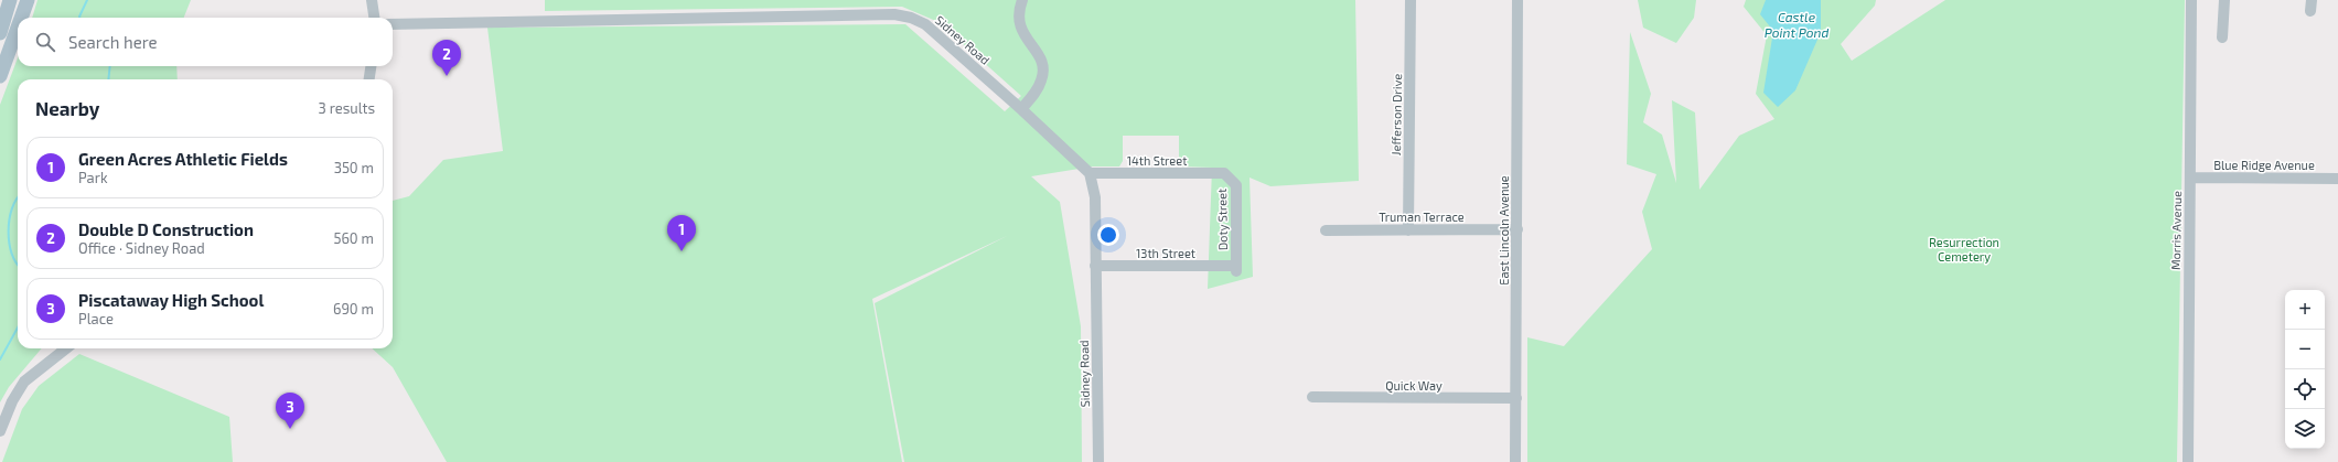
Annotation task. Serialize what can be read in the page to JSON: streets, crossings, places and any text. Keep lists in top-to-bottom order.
{
  "streets": {
    "street": [
      "Sidney Road",
      "Jefferson Drive",
      "14th Street",
      "Blue Ridge Avenue",
      "Truman Terrace",
      "Doty Street",
      "East Lincoln Avenue",
      "Morris Avenue",
      "13th Street",
      "Quick Way"
    ]
  },
  "crossings": [
    ["Sidney Road", "14th Street"],
    ["Sidney Road", "13th Street"],
    ["Jefferson Drive", "Truman Terrace"],
    ["14th Street", "Doty Street"],
    ["Blue Ridge Avenue", "Morris Avenue"],
    ["Truman Terrace", "East Lincoln Avenue"],
    ["Doty Street", "13th Street"],
    ["East Lincoln Avenue", "Quick Way"]
  ],
  "water": ["Castle Point Pond"],
  "parks": ["Resurrection Cemetery"],
  "page": {
    "search": "Search here",
    "pins": ["2", "1", "3"],
    "heading": ["Nearby", "3 results"],
    "list": [
      {
        "mark": "1",
        "name": "Green Acres Athletic Fields",
        "note": "Park",
        "value": "350 m"
      },
      {
        "mark": "2",
        "name": "Double D Construction",
        "note": "Office · Sidney Road",
        "value": "560 m"
      },
      {
        "mark": "3",
        "name": "Piscataway High School",
        "note": "Place",
        "value": "690 m"
      }
    ],
    "map_buttons": ["+", "−"]
  }
}
